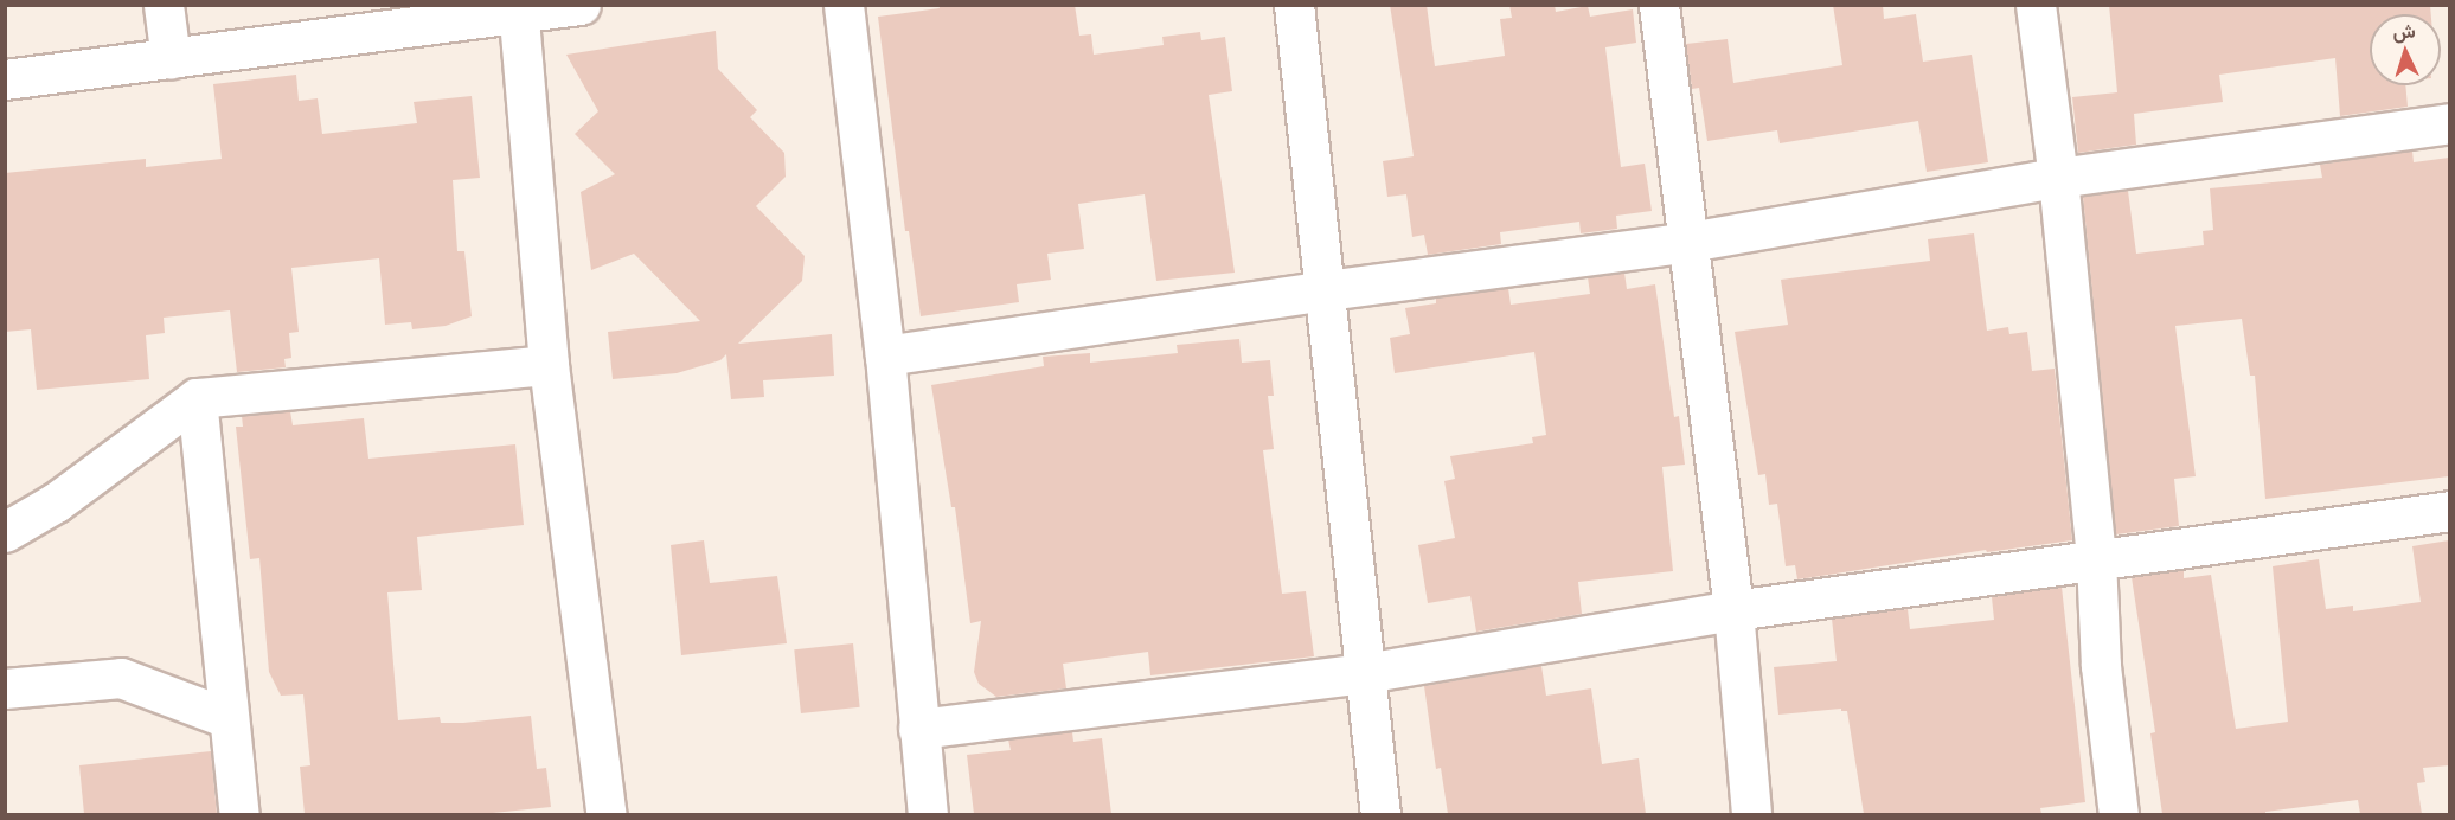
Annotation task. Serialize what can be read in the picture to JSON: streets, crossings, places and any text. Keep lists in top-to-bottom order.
{
  "north": "top"
}
